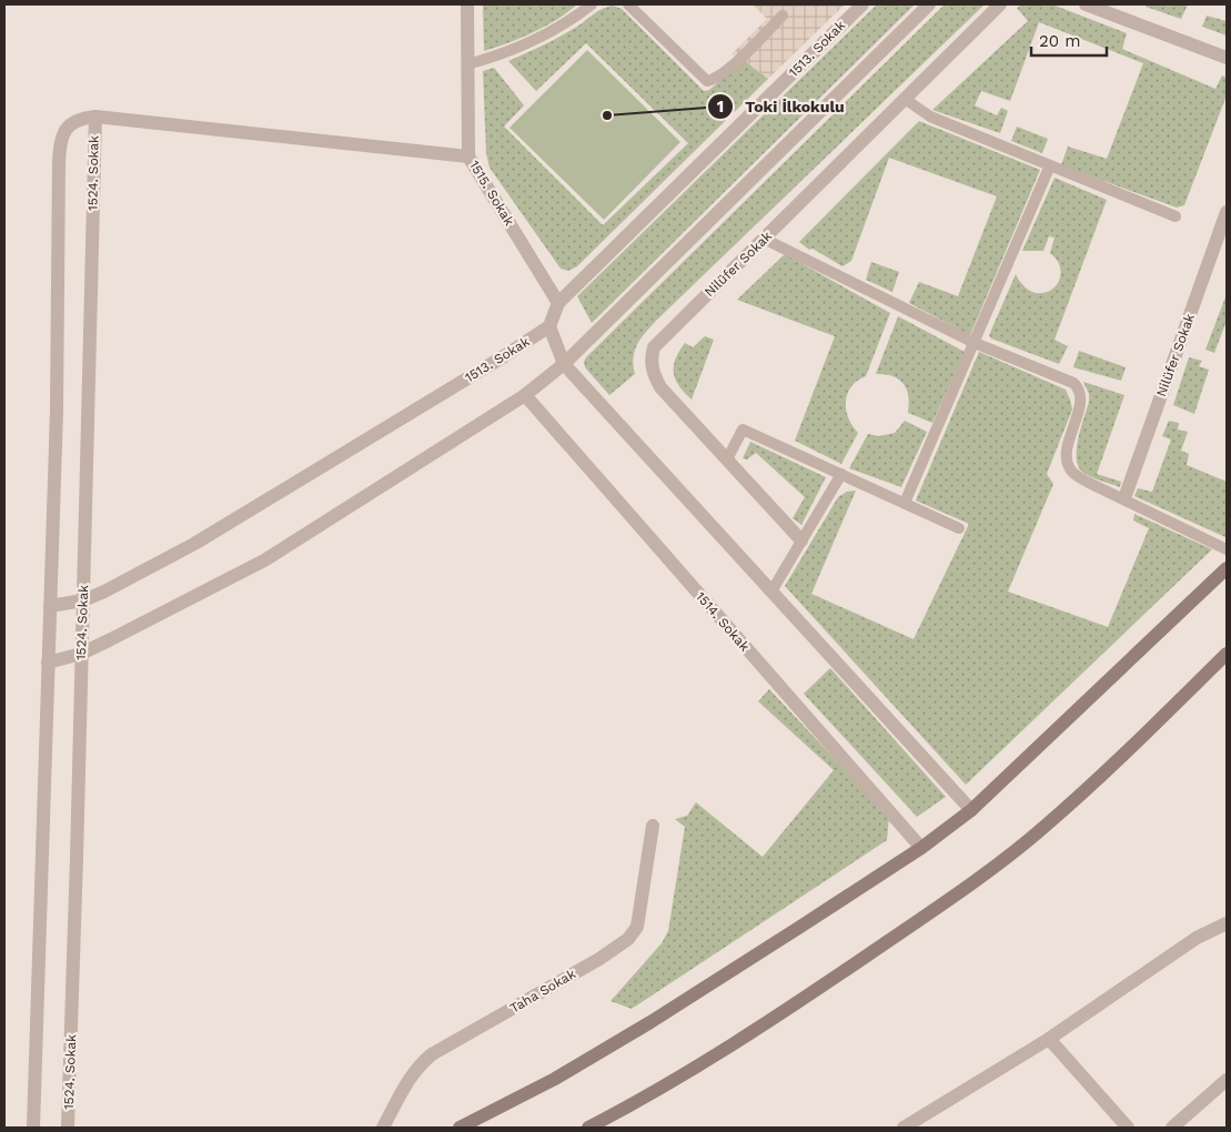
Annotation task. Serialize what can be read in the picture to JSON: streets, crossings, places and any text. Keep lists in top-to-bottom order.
{
  "streets": {
    "street": [
      "1513. Sokak",
      "1524. Sokak",
      "1515. Sokak",
      "Nilüfer Sokak",
      "1514. Sokak",
      "Taha Sokak"
    ]
  },
  "crossings": [
    ["1513. Sokak", "1524. Sokak"],
    ["1513. Sokak", "1515. Sokak"]
  ],
  "places": ["Toki İlkokulu"],
  "scale_bar": "20 m"
}
